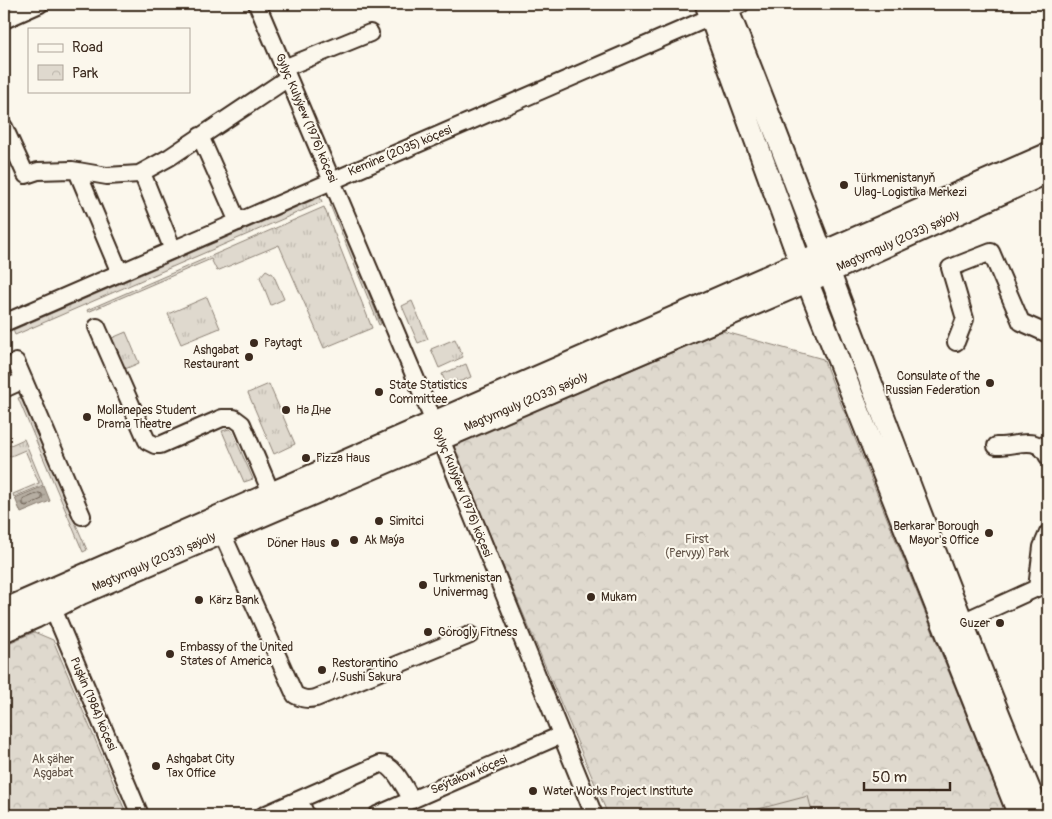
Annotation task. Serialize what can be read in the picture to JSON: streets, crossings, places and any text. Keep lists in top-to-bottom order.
{
  "streets": {
    "main road": ["Magtymguly (2033) şaýoly"],
    "street": [
      "Gylyç Kulyýew (1976) köçesi",
      "Kemine (2035) köçesi",
      "Puşkin (1984) köçesi",
      "Seýtakow köçesi"
    ]
  },
  "crossings": [
    ["Gylyç Kulyýew (1976) köçesi", "Kemine (2035) köçesi"],
    ["Gylyç Kulyýew (1976) köçesi", "Magtymguly (2033) şaýoly"],
    ["Gylyç Kulyýew (1976) köçesi", "Seýtakow köçesi"],
    ["Magtymguly (2033) şaýoly", "Puşkin (1984) köçesi"]
  ],
  "parks": ["First (Pervyy) Park", "Ak şäher Aşgabat"],
  "places": [
    "Türkmenistanyň Ulag-Logistika Merkezi",
    "Paytagt",
    "Ashgabat Restaurant",
    "Consulate of the Russian Federation",
    "State Statistics Committee",
    "На Дне",
    "Mollanepes Student Drama Theatre",
    "Pizza Haus",
    "Simitci",
    "Berkarar Borough Mayor's Office",
    "Ak Maýa",
    "Döner Haus",
    "Turkmenistan Univermag",
    "Mukam",
    "Kärz Bank",
    "Guzer",
    "Görogly Fitness",
    "Embassy of the United States of America",
    "Restorantino / Sushi Sakura",
    "Ashgabat City Tax Office",
    "Water Works Project Institute"
  ],
  "legend": ["Road", "Park"],
  "scale_bar": "50 m"
}
